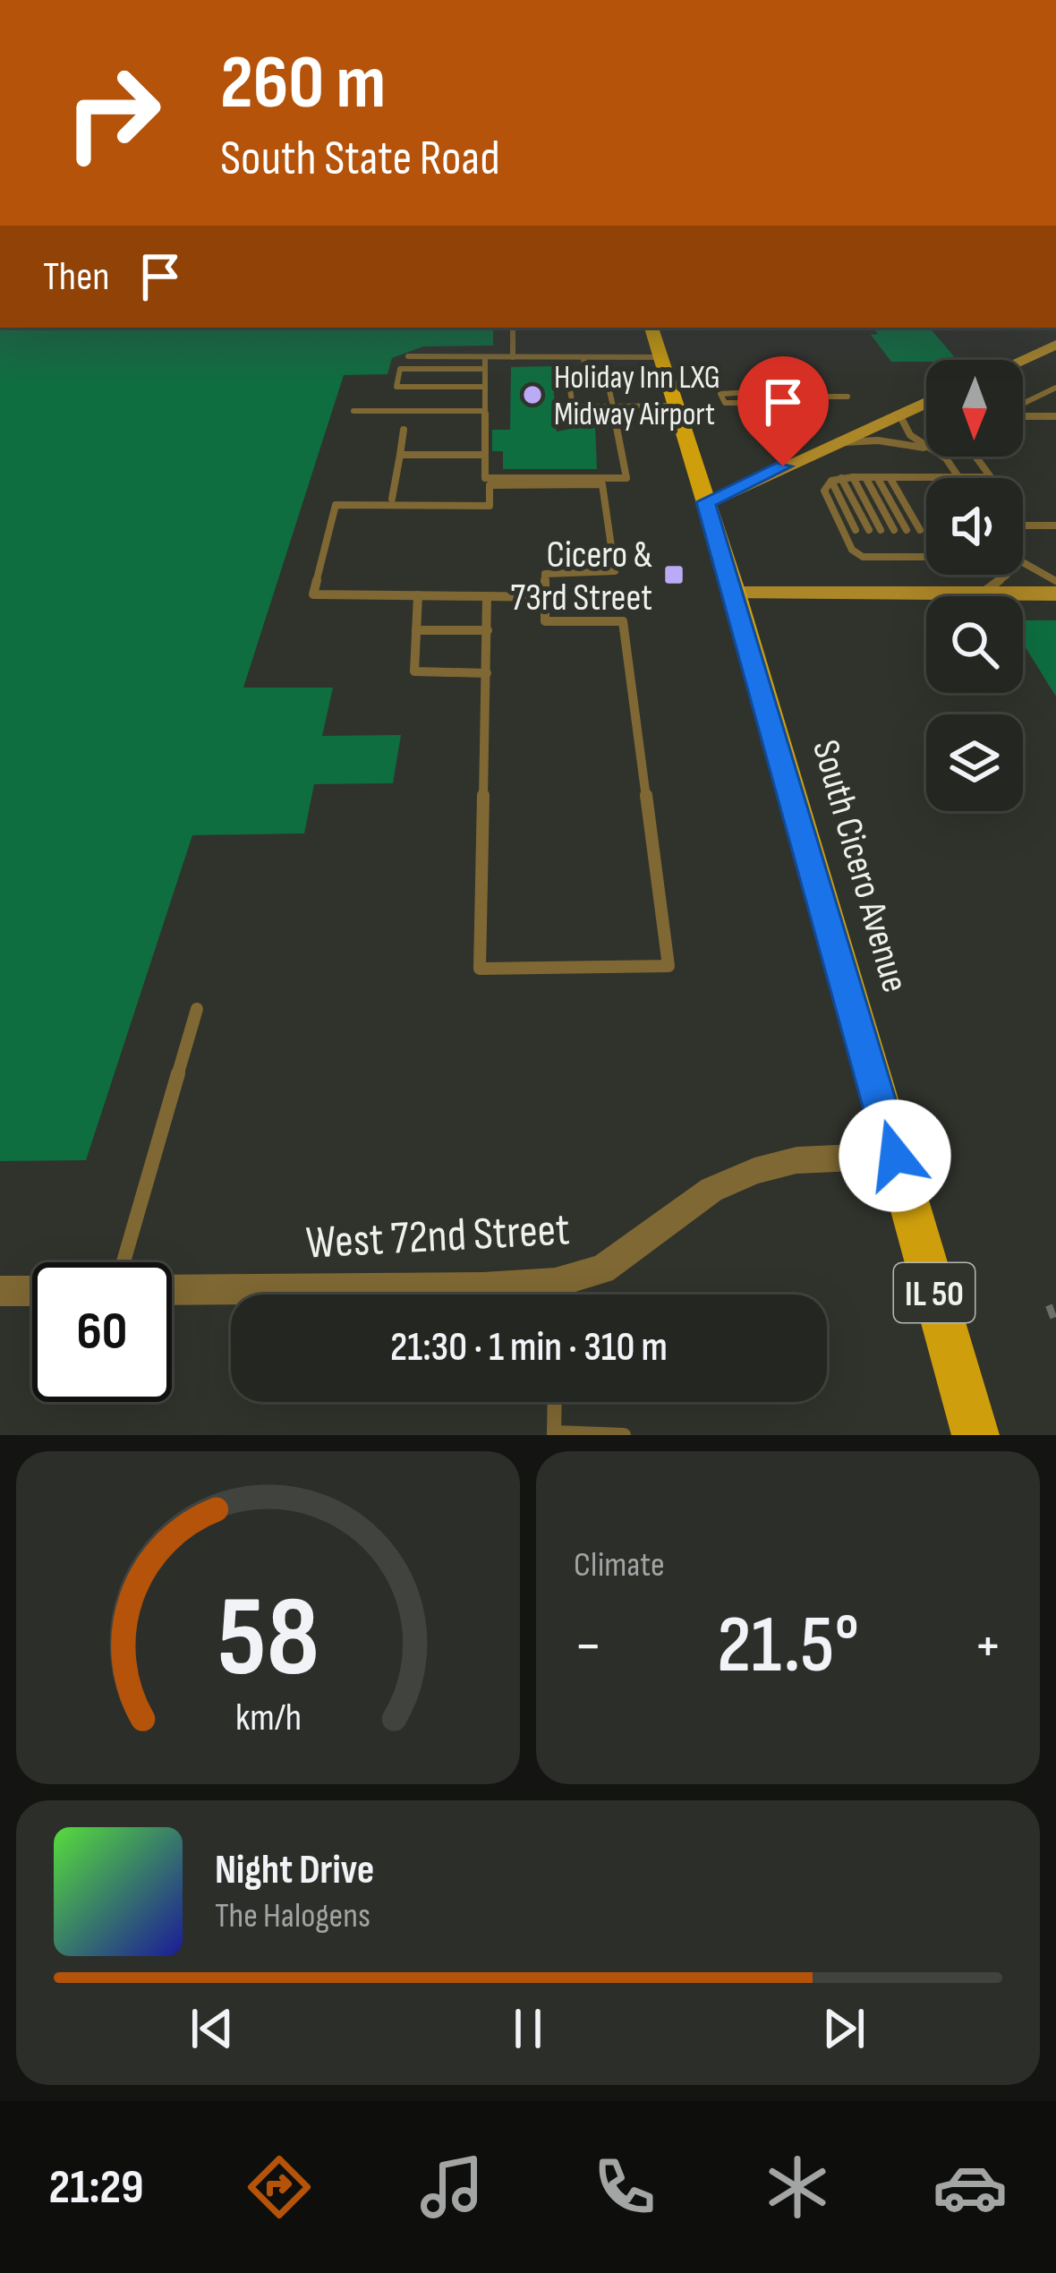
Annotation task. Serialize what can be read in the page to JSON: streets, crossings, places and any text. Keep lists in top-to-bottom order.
{
  "streets": {
    "main road": ["South Cicero Avenue", "IL 50"],
    "street": ["West 72nd Street"]
  },
  "crossings": [
    ["South Cicero Avenue", "West 72nd Street"]
  ],
  "places": {
    "other": ["Holiday Inn LXG Midway Airport"],
    "transit": ["Cicero & 73rd Street"]
  },
  "north": "bottom",
  "page": {
    "turn": ["260 m", "South State Road"],
    "then": "Then",
    "limit": "60",
    "trip": "21:30 · 1 min · 310 m",
    "tile": "Climate",
    "heat": ["−", "21.5°", "+"],
    "song": ["Night Drive", "The Halogens"],
    "tabs": "21:29",
    "gauge": ["58", "km/h"]
  }
}
